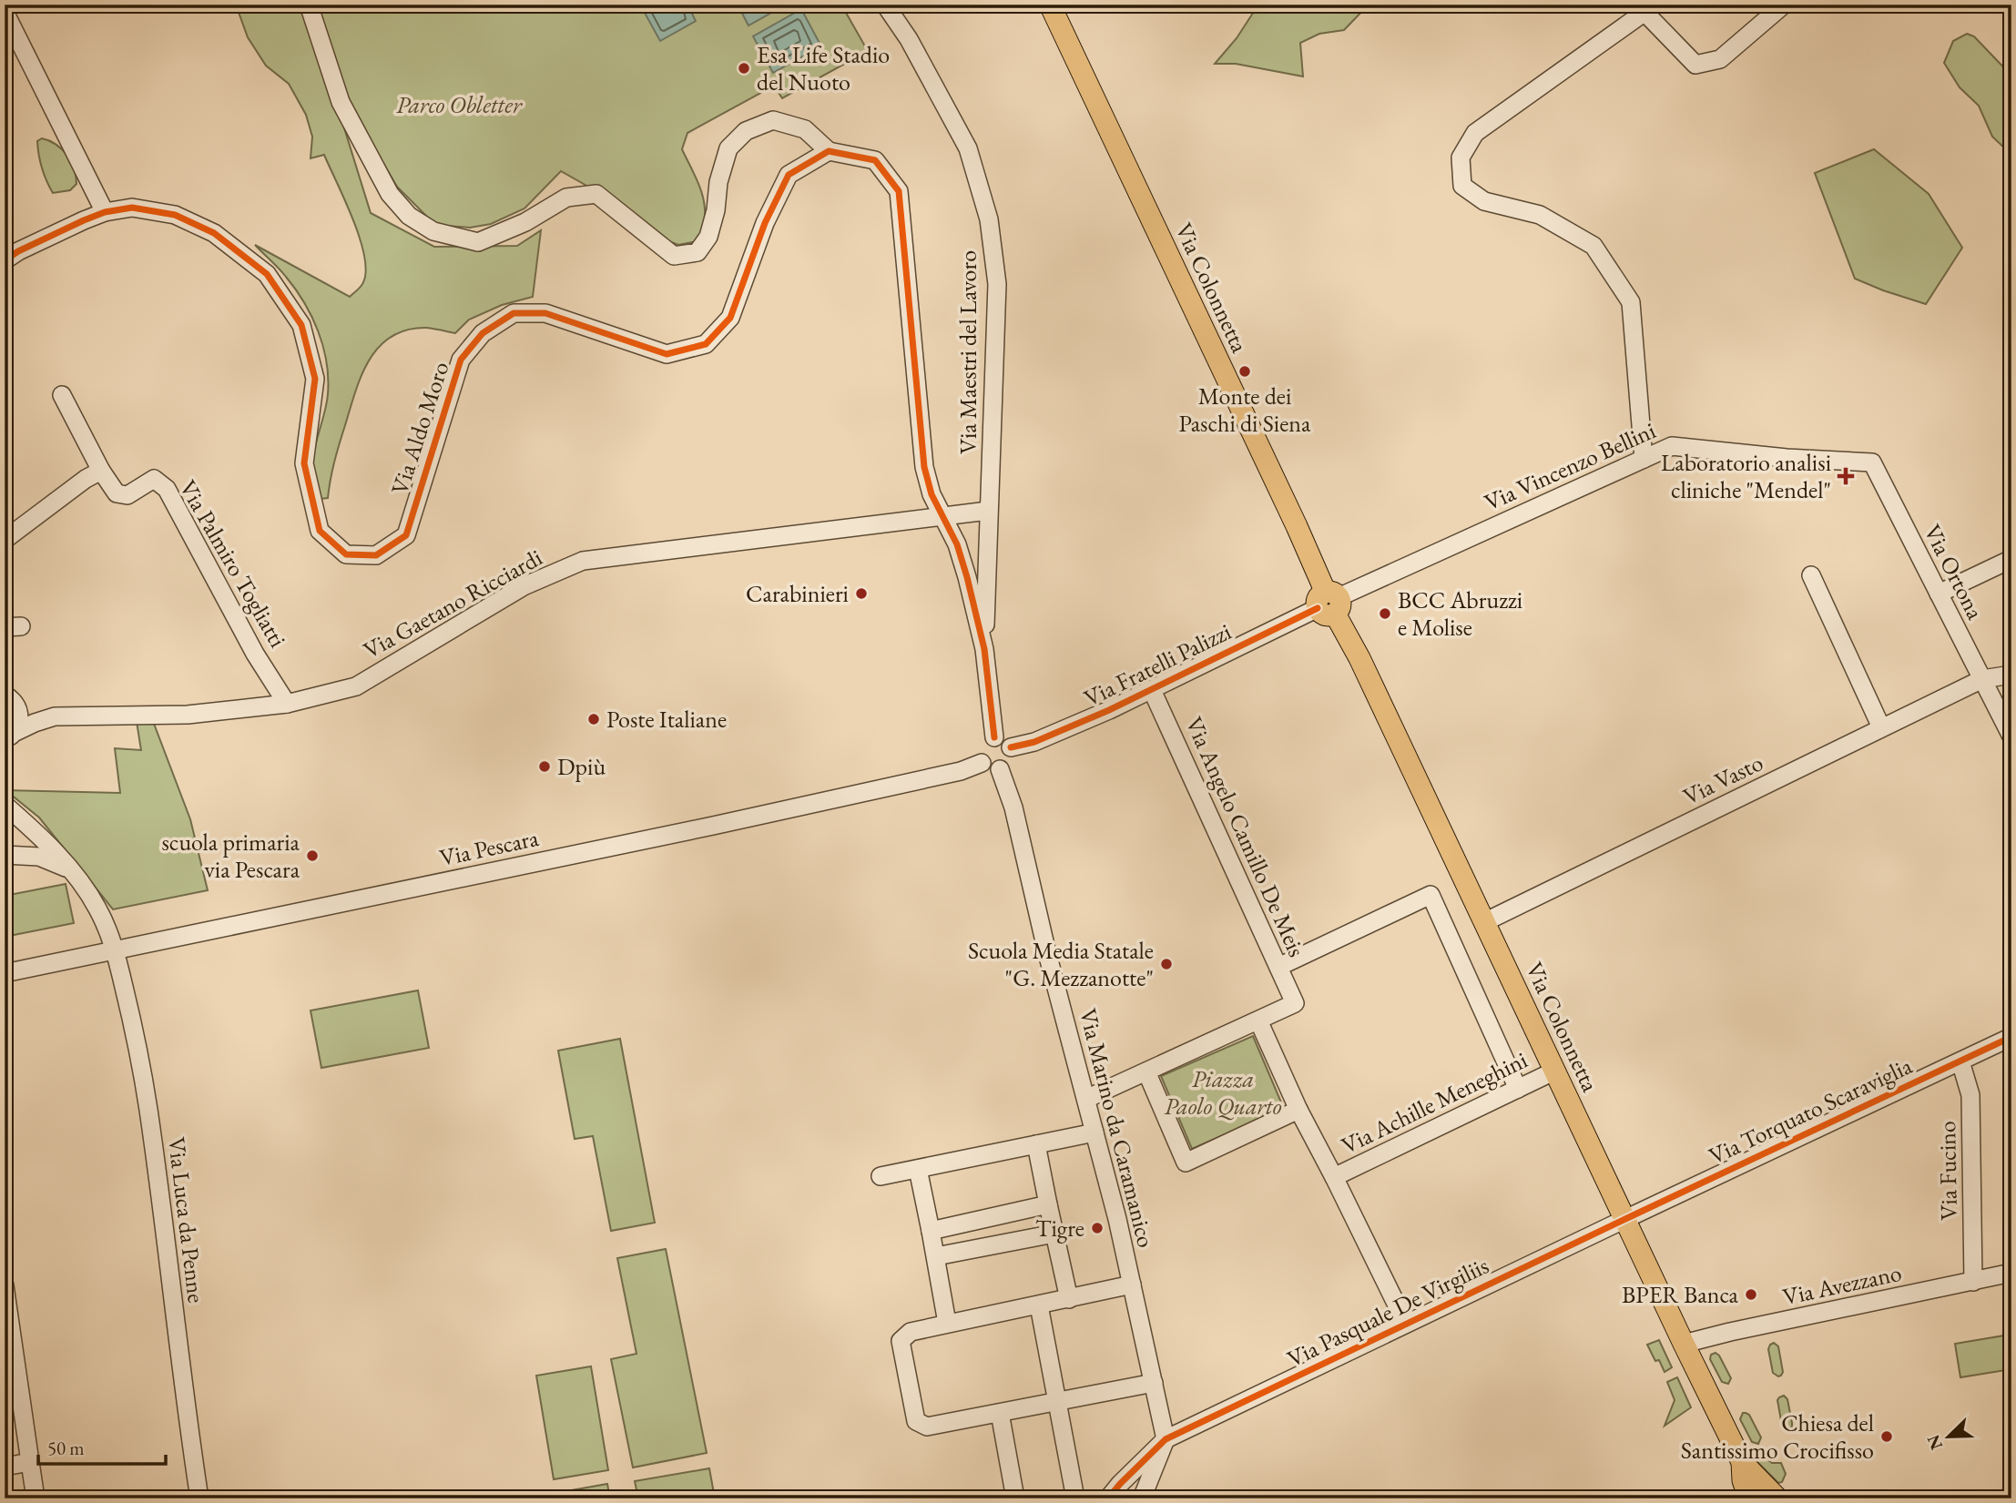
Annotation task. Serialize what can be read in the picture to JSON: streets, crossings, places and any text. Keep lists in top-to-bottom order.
{
  "streets": {
    "main road": ["Via Colonnetta"],
    "street": [
      "Via Maestri del Lavoro",
      "Via Aldo Moro",
      "Via Vincenzo Bellini",
      "Via Palmiro Togliatti",
      "Via Ortona",
      "Via Gaetano Ricciardi",
      "Via Fratelli Palizzi",
      "Via Vasto",
      "Via Angelo Camillo De Meis",
      "Via Pescara",
      "Via Achille Meneghini",
      "Via Torquato Scaraviglia",
      "Via Marino da Caramanico",
      "Via Fucino",
      "Via Luca da Penne",
      "Via Avezzano",
      "Via Pasquale De Virgiliis"
    ]
  },
  "crossings": [
    ["Via Colonnetta", "Via Vincenzo Bellini"],
    ["Via Colonnetta", "Via Fratelli Palizzi"],
    ["Via Colonnetta", "Via Vasto"],
    ["Via Colonnetta", "Via Achille Meneghini"],
    ["Via Colonnetta", "Via Torquato Scaraviglia"],
    ["Via Colonnetta", "Via Avezzano"],
    ["Via Colonnetta", "Via Pasquale De Virgiliis"],
    ["Via Maestri del Lavoro", "Via Gaetano Ricciardi"],
    ["Via Maestri del Lavoro", "Via Fratelli Palizzi"],
    ["Via Maestri del Lavoro", "Via Pescara"],
    ["Via Maestri del Lavoro", "Via Marino da Caramanico"],
    ["Via Vincenzo Bellini", "Via Ortona"],
    ["Via Vincenzo Bellini", "Via Fratelli Palizzi"],
    ["Via Palmiro Togliatti", "Via Gaetano Ricciardi"],
    ["Via Ortona", "Via Vasto"],
    ["Via Fratelli Palizzi", "Via Angelo Camillo De Meis"],
    ["Via Fratelli Palizzi", "Via Pescara"],
    ["Via Fratelli Palizzi", "Via Marino da Caramanico"],
    ["Via Pescara", "Via Marino da Caramanico"],
    ["Via Pescara", "Via Luca da Penne"],
    ["Via Torquato Scaraviglia", "Via Fucino"],
    ["Via Torquato Scaraviglia", "Via Pasquale De Virgiliis"],
    ["Via Marino da Caramanico", "Via Pasquale De Virgiliis"],
    ["Via Fucino", "Via Avezzano"]
  ],
  "parks": ["Parco Obletter", "Piazza Paolo Quarto"],
  "places": {
    "other": [
      "Esa Life Stadio del Nuoto",
      "Monte dei Paschi di Siena",
      "Carabinieri",
      "BCC Abruzzi e Molise",
      "Poste Italiane",
      "Dpiù",
      "scuola primaria via Pescara",
      "Scuola Media Statale \"G. Mezzanotte\"",
      "Tigre",
      "BPER Banca",
      "Chiesa del Santissimo Crocifisso"
    ],
    "health": ["Laboratorio analisi cliniche \"Mendel\""]
  },
  "scale_bar": "50 m",
  "north": "bottom left"
}
